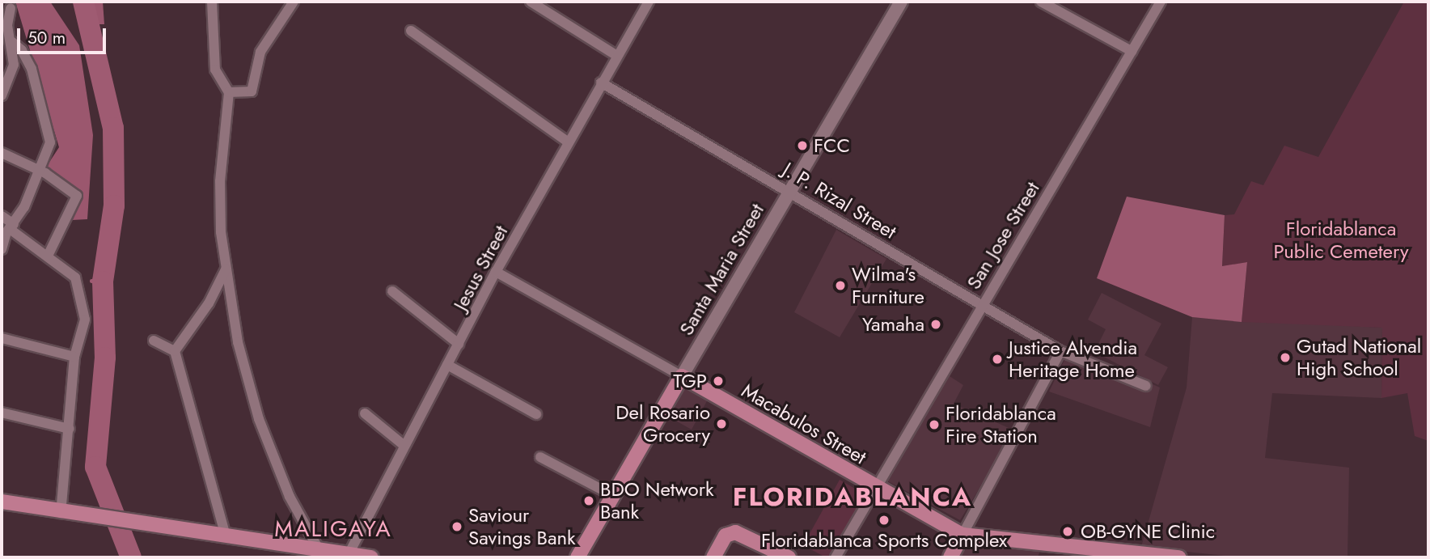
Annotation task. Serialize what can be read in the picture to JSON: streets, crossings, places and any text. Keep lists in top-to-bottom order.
{
  "streets": {
    "main road": ["Santa Maria Street", "Macabulos Street"],
    "street": ["J. P. Rizal Street", "San Jose Street", "Jesus Street"]
  },
  "crossings": [
    ["J. P. Rizal Street", "San Jose Street"],
    ["J. P. Rizal Street", "Jesus Street"],
    ["J. P. Rizal Street", "Santa Maria Street"],
    ["San Jose Street", "Macabulos Street"],
    ["Jesus Street", "Macabulos Street"],
    ["Santa Maria Street", "Macabulos Street"]
  ],
  "districts": ["FLORIDABLANCA", "MALIGAYA"],
  "parks": ["Floridablanca Public Cemetery"],
  "places": [
    "FCC",
    "Wilma's Furniture",
    "Yamaha",
    "Gutad National High School",
    "Justice Alvendia Heritage Home",
    "TGP",
    "Del Rosario Grocery",
    "Floridablanca Fire Station",
    "BDO Network Bank",
    "Floridablanca Sports Complex",
    "Saviour Savings Bank",
    "OB-GYNE Clinic"
  ],
  "scale_bar": "50 m"
}
